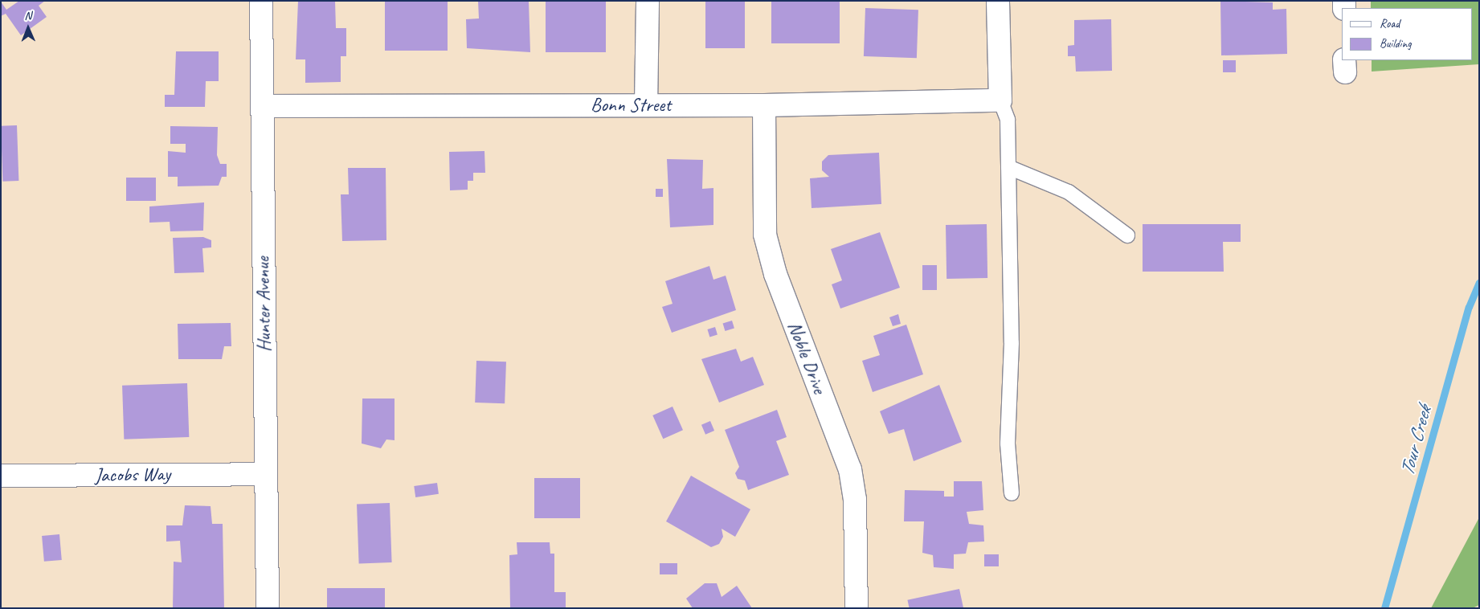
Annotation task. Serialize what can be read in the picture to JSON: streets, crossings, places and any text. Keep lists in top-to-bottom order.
{
  "streets": {
    "street": [
      "Bonn Street",
      "Hunter Avenue",
      "Noble Drive",
      "Jacobs Way"
    ]
  },
  "crossings": [
    ["Bonn Street", "Hunter Avenue"],
    ["Bonn Street", "Noble Drive"],
    ["Hunter Avenue", "Jacobs Way"]
  ],
  "water": ["Tour Creek"],
  "legend": ["Road", "Building"],
  "north": "top"
}
